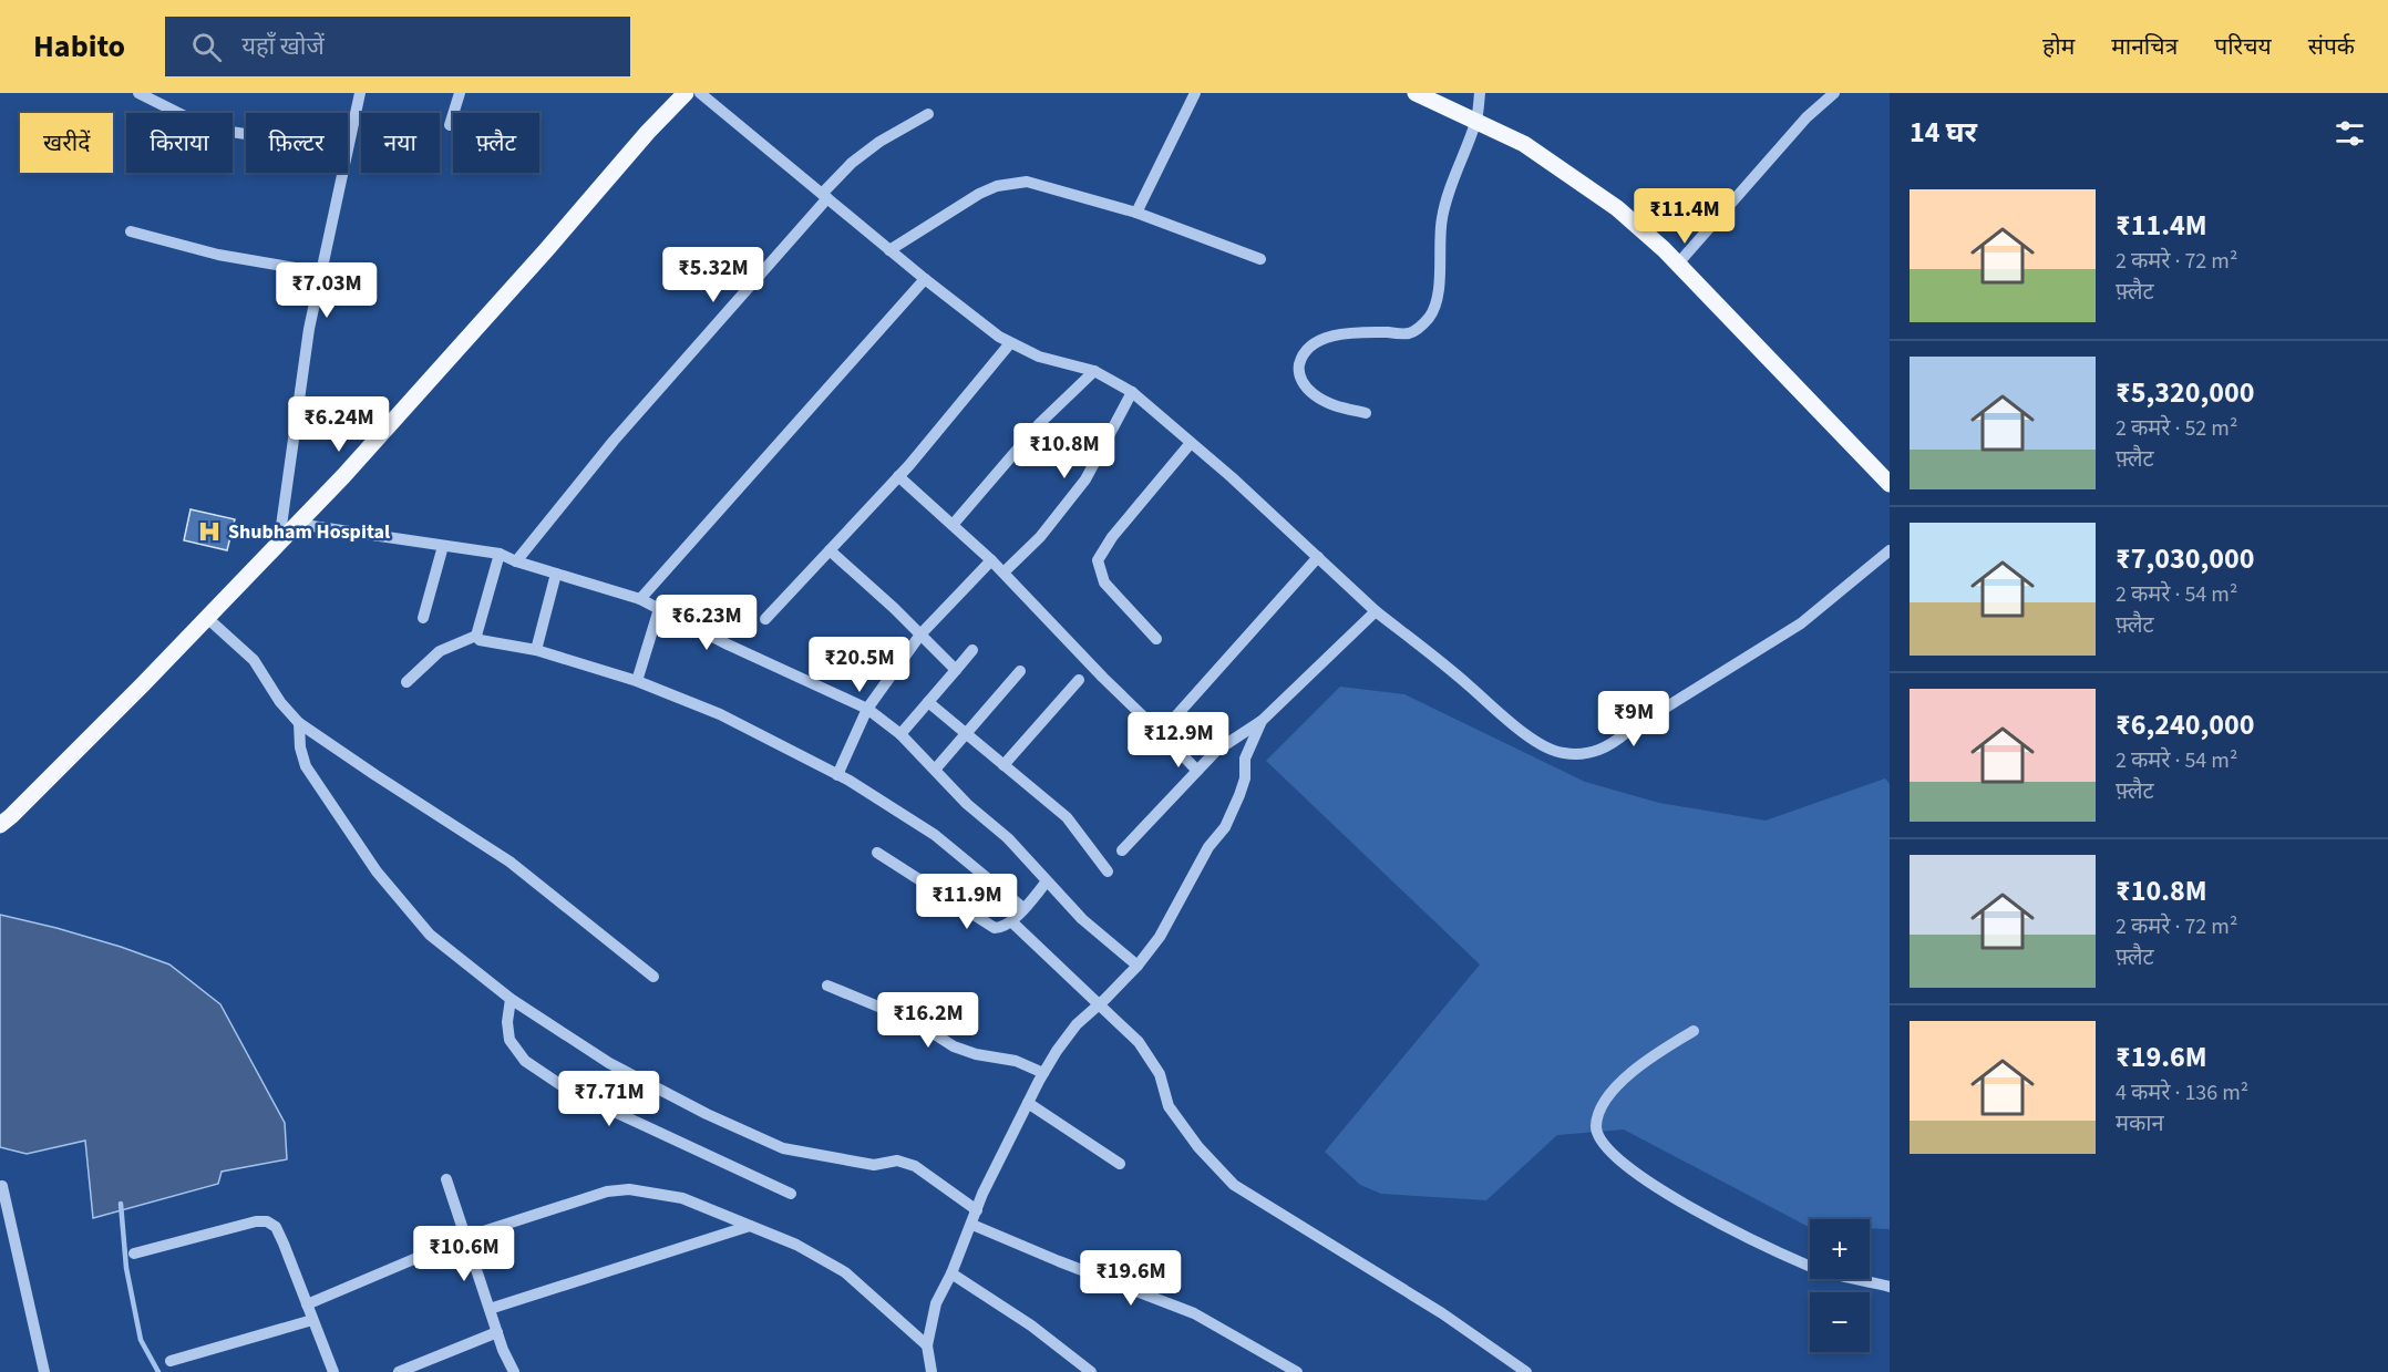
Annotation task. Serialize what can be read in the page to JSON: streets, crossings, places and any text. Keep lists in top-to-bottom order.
{
  "places": {
    "hospital": ["Shubham Hospital"]
  },
  "page": {
    "header": "Habito",
    "search": "यहाँ खोजें",
    "nav": [
      "होम",
      "मानचित्र",
      "परिचय",
      "संपर्क"
    ],
    "heading": "14 घर",
    "chip": [
      "खरीदें",
      "किराया",
      "फ़िल्टर",
      "नया",
      "फ़्लैट"
    ],
    "list": [
      {
        "name": "₹11.4M",
        "note": "2 कमरे · 72 m² · फ़्लैट"
      },
      {
        "name": "₹5,320,000",
        "note": "2 कमरे · 52 m² · फ़्लैट"
      },
      {
        "name": "₹7,030,000",
        "note": "2 कमरे · 54 m² · फ़्लैट"
      },
      {
        "name": "₹6,240,000",
        "note": "2 कमरे · 54 m² · फ़्लैट"
      },
      {
        "name": "₹10.8M",
        "note": "2 कमरे · 72 m² · फ़्लैट"
      },
      {
        "name": "₹19.6M",
        "note": "4 कमरे · 136 m² · मकान"
      }
    ],
    "price": [
      "₹11.4M",
      "₹5.32M",
      "₹7.03M",
      "₹6.24M",
      "₹10.8M",
      "₹6.23M",
      "₹20.5M",
      "₹9M",
      "₹12.9M",
      "₹11.9M",
      "₹16.2M",
      "₹7.71M",
      "₹10.6M",
      "₹19.6M"
    ],
    "map_buttons": ["+", "−"]
  }
}
